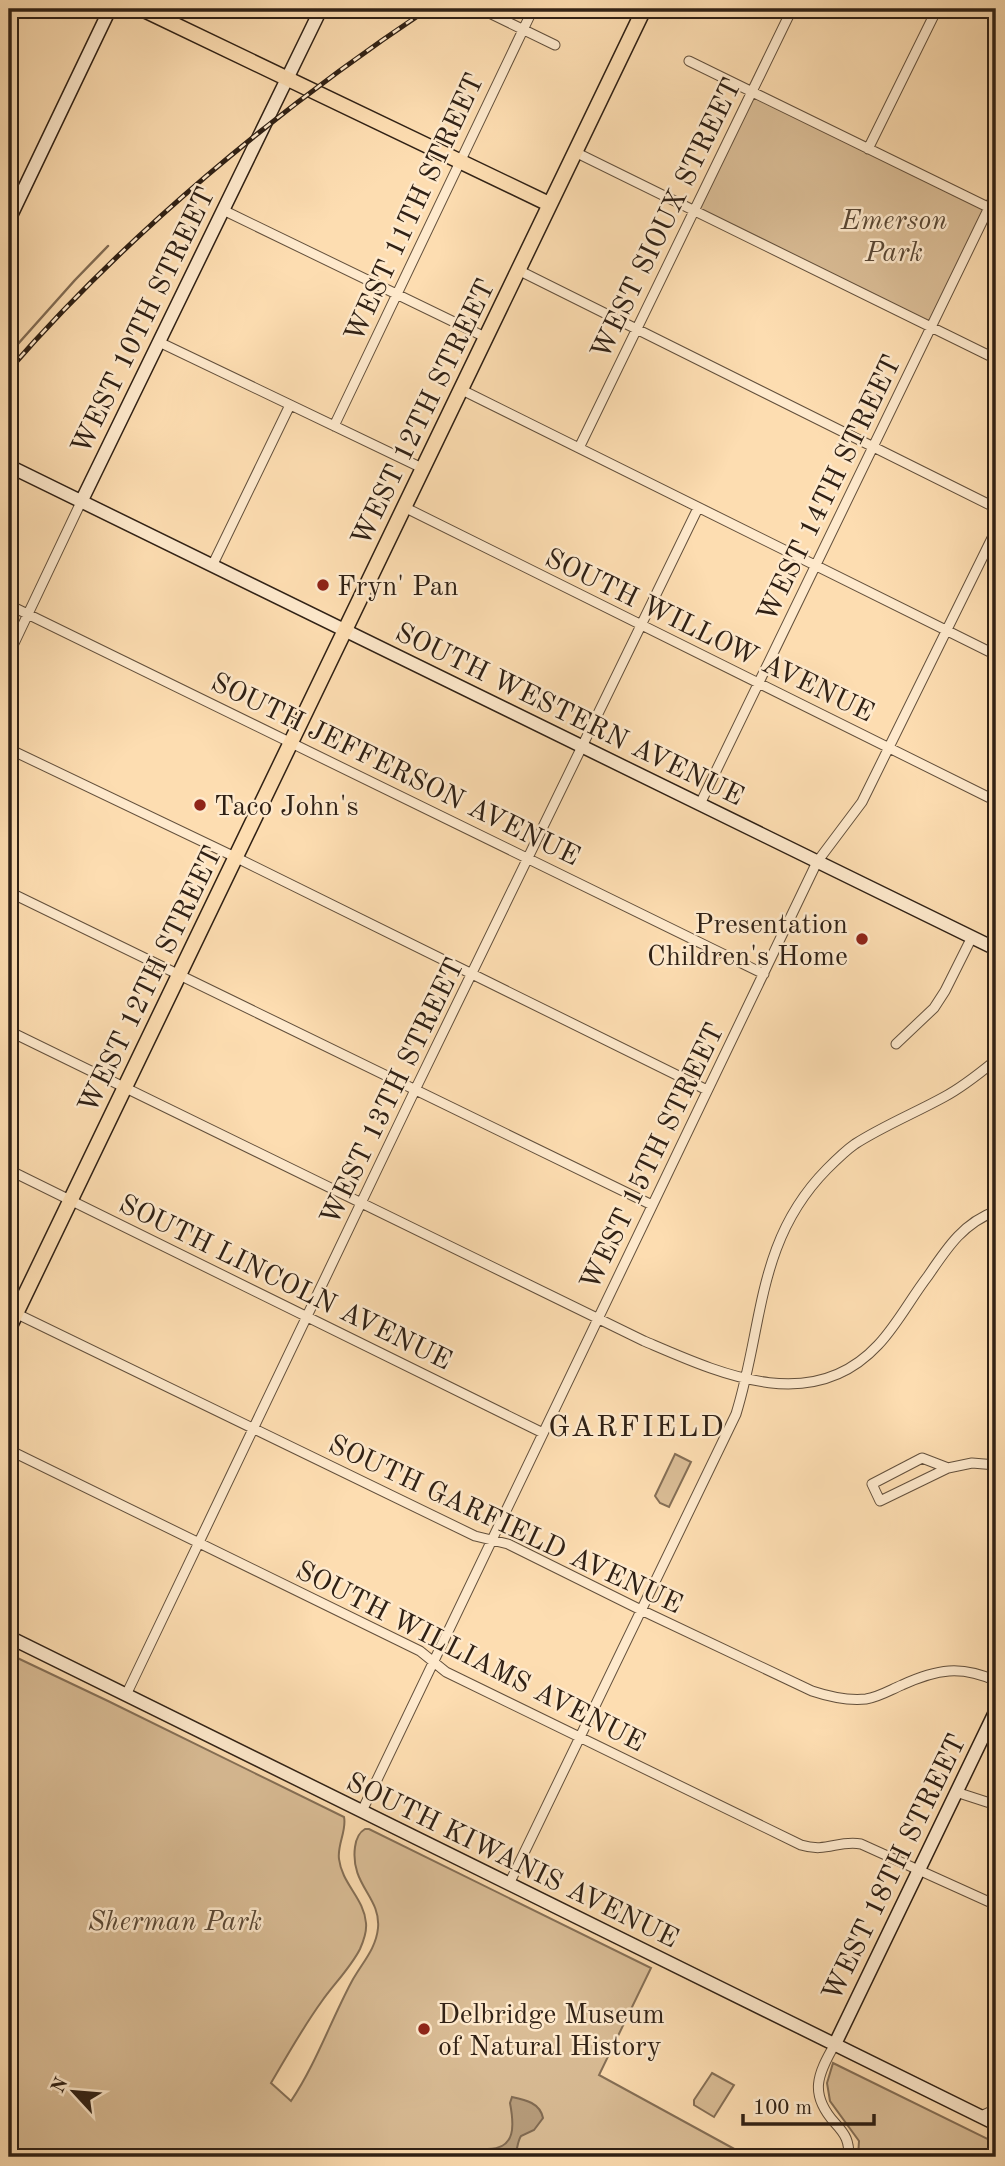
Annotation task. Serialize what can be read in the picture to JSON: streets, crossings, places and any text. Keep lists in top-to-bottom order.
{
  "streets": {
    "main road": ["WEST 12TH STREET"],
    "street": [
      "WEST 11TH STREET",
      "WEST SIOUX STREET",
      "WEST 10TH STREET",
      "WEST 14TH STREET",
      "SOUTH WILLOW AVENUE",
      "SOUTH WESTERN AVENUE",
      "SOUTH JEFFERSON AVENUE",
      "WEST 13TH STREET",
      "WEST 15TH STREET",
      "SOUTH LINCOLN AVENUE",
      "SOUTH GARFIELD AVENUE",
      "SOUTH WILLIAMS AVENUE",
      "SOUTH KIWANIS AVENUE",
      "WEST 18TH STREET"
    ]
  },
  "crossings": [
    ["WEST 10TH STREET", "SOUTH WESTERN AVENUE"],
    ["WEST 10TH STREET", "SOUTH JEFFERSON AVENUE"],
    ["WEST 12TH STREET", "SOUTH WILLOW AVENUE"],
    ["WEST 12TH STREET", "SOUTH WESTERN AVENUE"],
    ["WEST 12TH STREET", "SOUTH JEFFERSON AVENUE"],
    ["WEST 12TH STREET", "SOUTH LINCOLN AVENUE"],
    ["WEST 12TH STREET", "SOUTH GARFIELD AVENUE"],
    ["WEST 14TH STREET", "SOUTH WILLOW AVENUE"],
    ["WEST 14TH STREET", "SOUTH WESTERN AVENUE"],
    ["SOUTH WILLOW AVENUE", "WEST 13TH STREET"],
    ["SOUTH WILLOW AVENUE", "WEST 15TH STREET"],
    ["SOUTH WESTERN AVENUE", "WEST 13TH STREET"],
    ["SOUTH WESTERN AVENUE", "WEST 15TH STREET"],
    ["SOUTH JEFFERSON AVENUE", "WEST 13TH STREET"],
    ["SOUTH JEFFERSON AVENUE", "WEST 15TH STREET"],
    ["WEST 13TH STREET", "SOUTH LINCOLN AVENUE"],
    ["WEST 13TH STREET", "SOUTH GARFIELD AVENUE"],
    ["WEST 13TH STREET", "SOUTH WILLIAMS AVENUE"],
    ["WEST 13TH STREET", "SOUTH KIWANIS AVENUE"],
    ["WEST 15TH STREET", "SOUTH LINCOLN AVENUE"],
    ["WEST 15TH STREET", "SOUTH GARFIELD AVENUE"],
    ["WEST 15TH STREET", "SOUTH WILLIAMS AVENUE"],
    ["WEST 15TH STREET", "SOUTH KIWANIS AVENUE"],
    ["SOUTH WILLIAMS AVENUE", "WEST 18TH STREET"],
    ["SOUTH KIWANIS AVENUE", "WEST 18TH STREET"]
  ],
  "districts": ["GARFIELD"],
  "parks": ["Emerson Park", "Sherman Park"],
  "places": [
    "Fryn' Pan",
    "Taco John's",
    "Presentation Children's Home",
    "Delbridge Museum of Natural History"
  ],
  "scale_bar": "100 m",
  "north": "top left"
}
